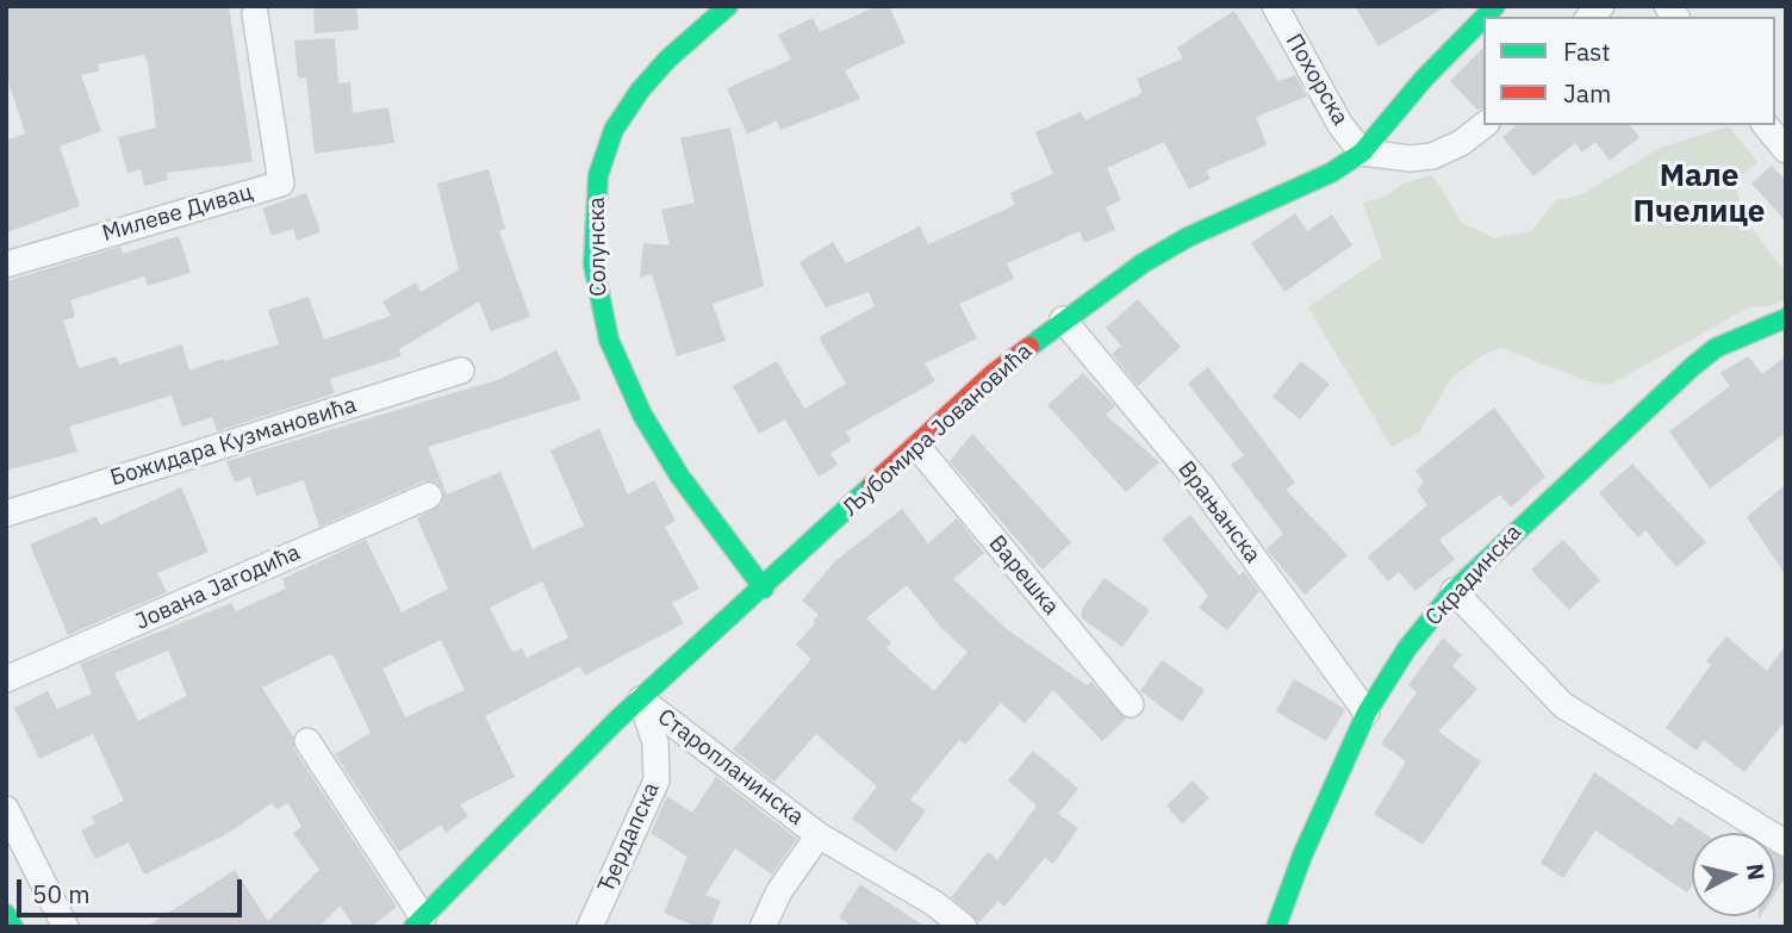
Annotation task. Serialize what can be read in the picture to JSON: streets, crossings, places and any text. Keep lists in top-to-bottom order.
{
  "streets": {
    "street": [
      "Похорска",
      "Милеве Дивац",
      "Солунска",
      "Љубомира Јовановића",
      "Божидара Кузмановића",
      "Врањанска",
      "Варешка",
      "Скрадинска",
      "Јована Јагодића",
      "Старопланинска",
      "Ђердапска"
    ]
  },
  "crossings": [
    ["Похорска", "Љубомира Јовановића"],
    ["Солунска", "Љубомира Јовановића"],
    ["Љубомира Јовановића", "Врањанска"],
    ["Љубомира Јовановића", "Варешка"],
    ["Љубомира Јовановића", "Старопланинска"],
    ["Љубомира Јовановића", "Ђердапска"],
    ["Врањанска", "Скрадинска"],
    ["Старопланинска", "Ђердапска"]
  ],
  "districts": ["Мале Пчелице"],
  "legend": ["Fast", "Jam"],
  "scale_bar": "50 m",
  "north": "right"
}
